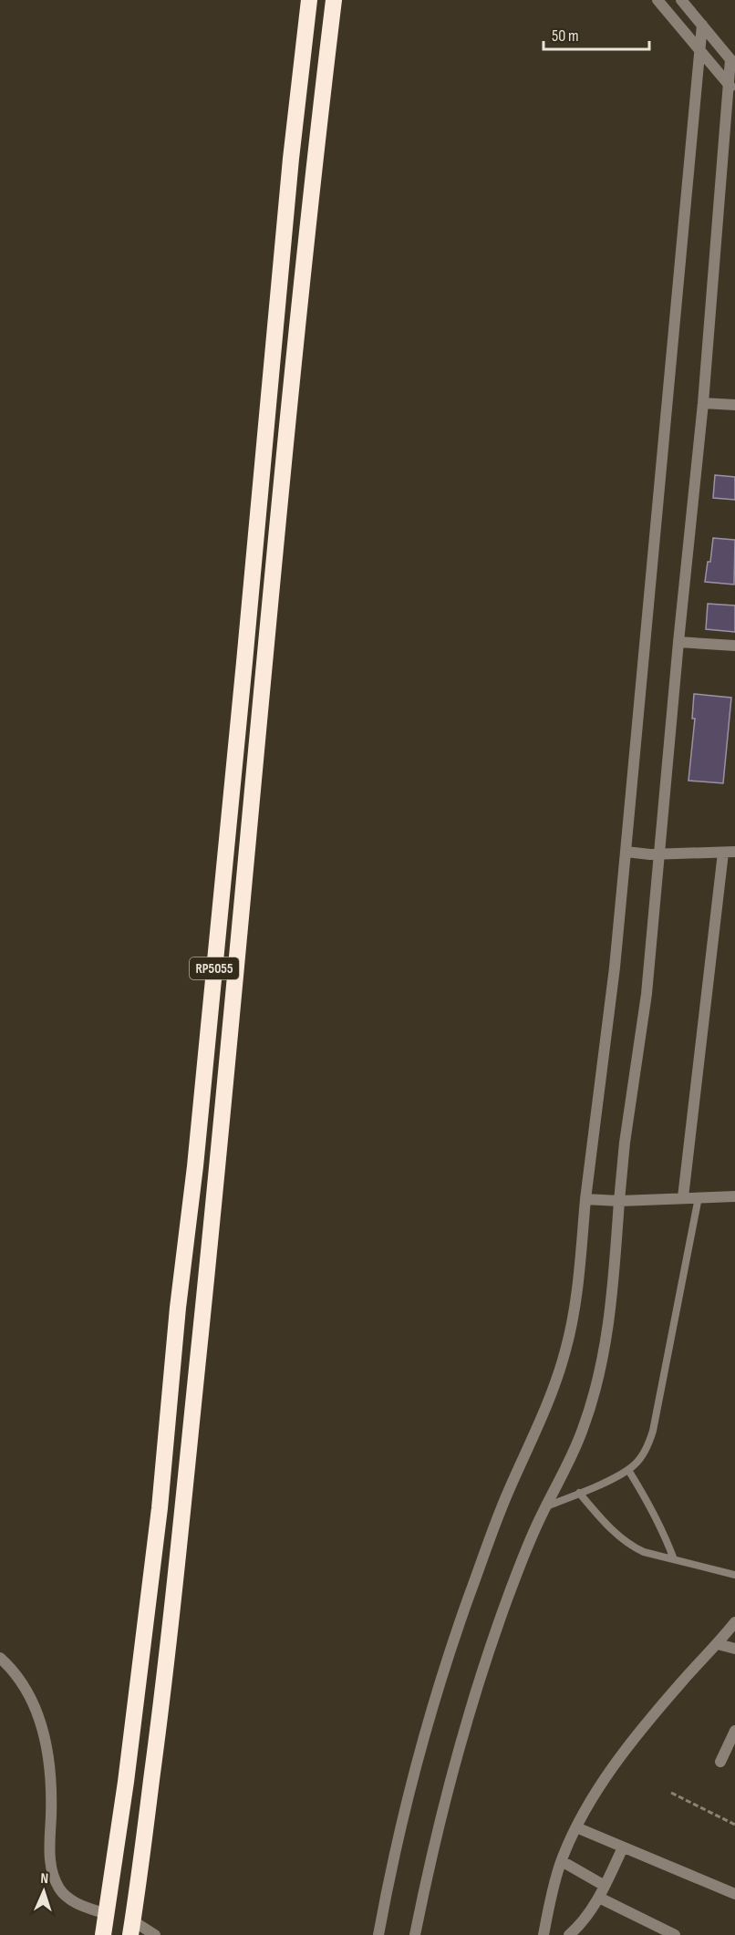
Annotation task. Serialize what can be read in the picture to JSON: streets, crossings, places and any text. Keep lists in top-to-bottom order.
{
  "streets": {
    "highway": ["RP5055"]
  },
  "scale_bar": "50 m",
  "north": "top"
}
